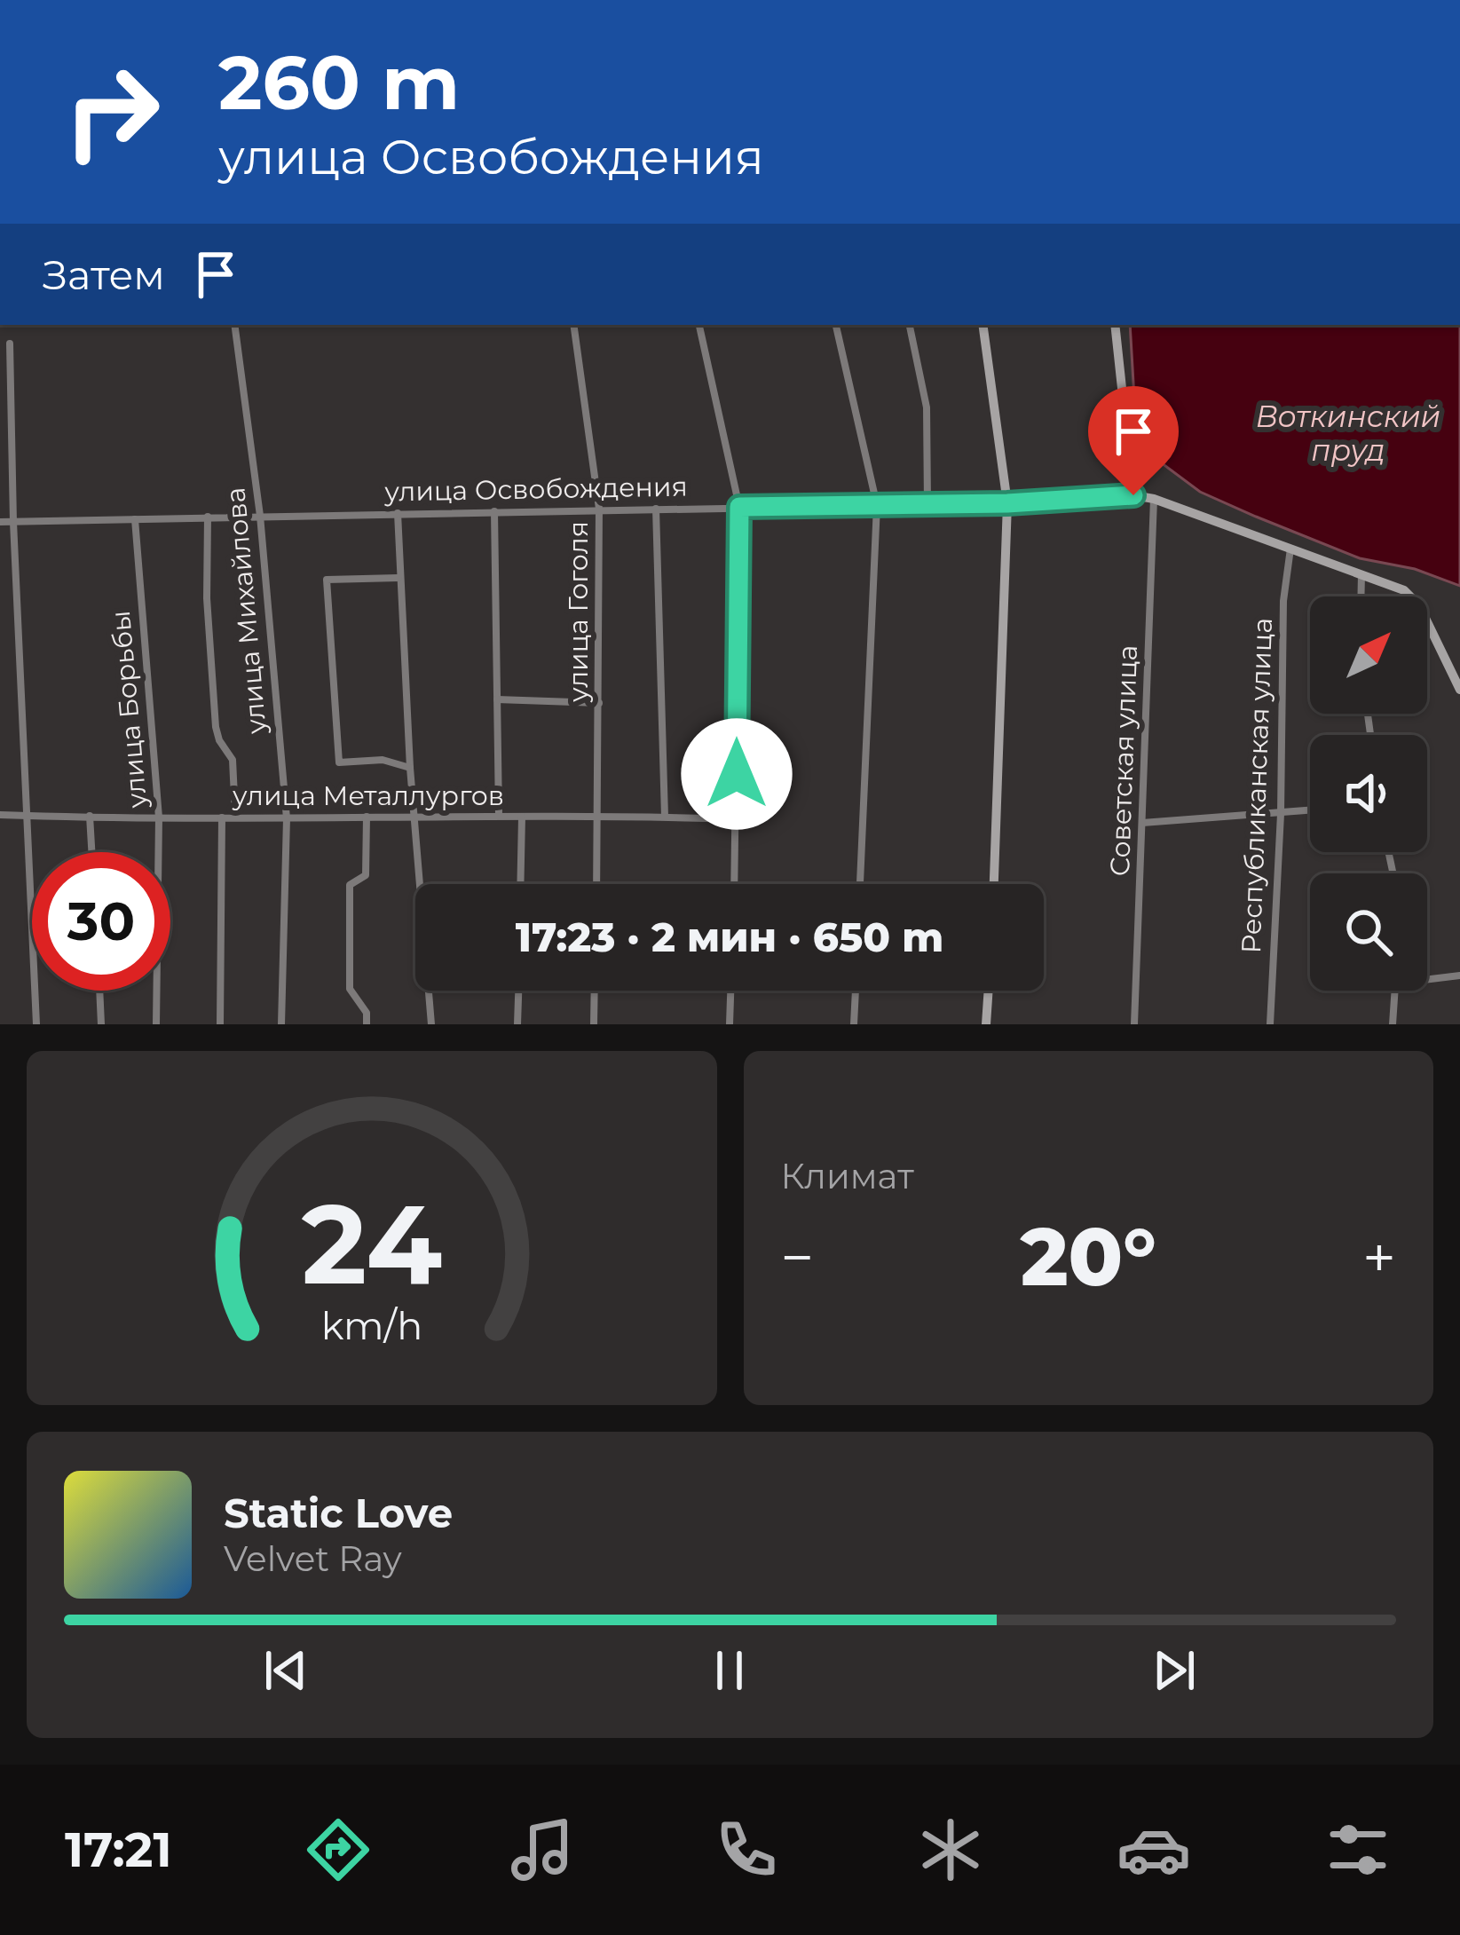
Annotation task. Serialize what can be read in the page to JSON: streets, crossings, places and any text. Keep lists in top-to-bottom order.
{
  "streets": {
    "street": [
      "улица Освобождения",
      "улица Михайлова",
      "улица Гоголя",
      "улица Борьбы",
      "Советская улица",
      "Республиканская улица",
      "улица Металлургов"
    ]
  },
  "crossings": [
    ["улица Освобождения", "улица Михайлова"],
    ["улица Освобождения", "улица Гоголя"],
    ["улица Освобождения", "улица Борьбы"],
    ["улица Освобождения", "Советская улица"],
    ["улица Освобождения", "Республиканская улица"],
    ["улица Михайлова", "улица Металлургов"],
    ["улица Гоголя", "улица Металлургов"],
    ["улица Борьбы", "улица Металлургов"]
  ],
  "water": ["Воткинский пруд"],
  "north": "top right",
  "page": {
    "turn": ["260 m", "улица Освобождения"],
    "then": "Затем",
    "limit": "30",
    "trip": "17:23 · 2 мин · 650 m",
    "tile": "Климат",
    "heat": ["−", "20°", "+"],
    "song": ["Static Love", "Velvet Ray"],
    "tabs": "17:21",
    "gauge": ["24", "km/h"]
  }
}
